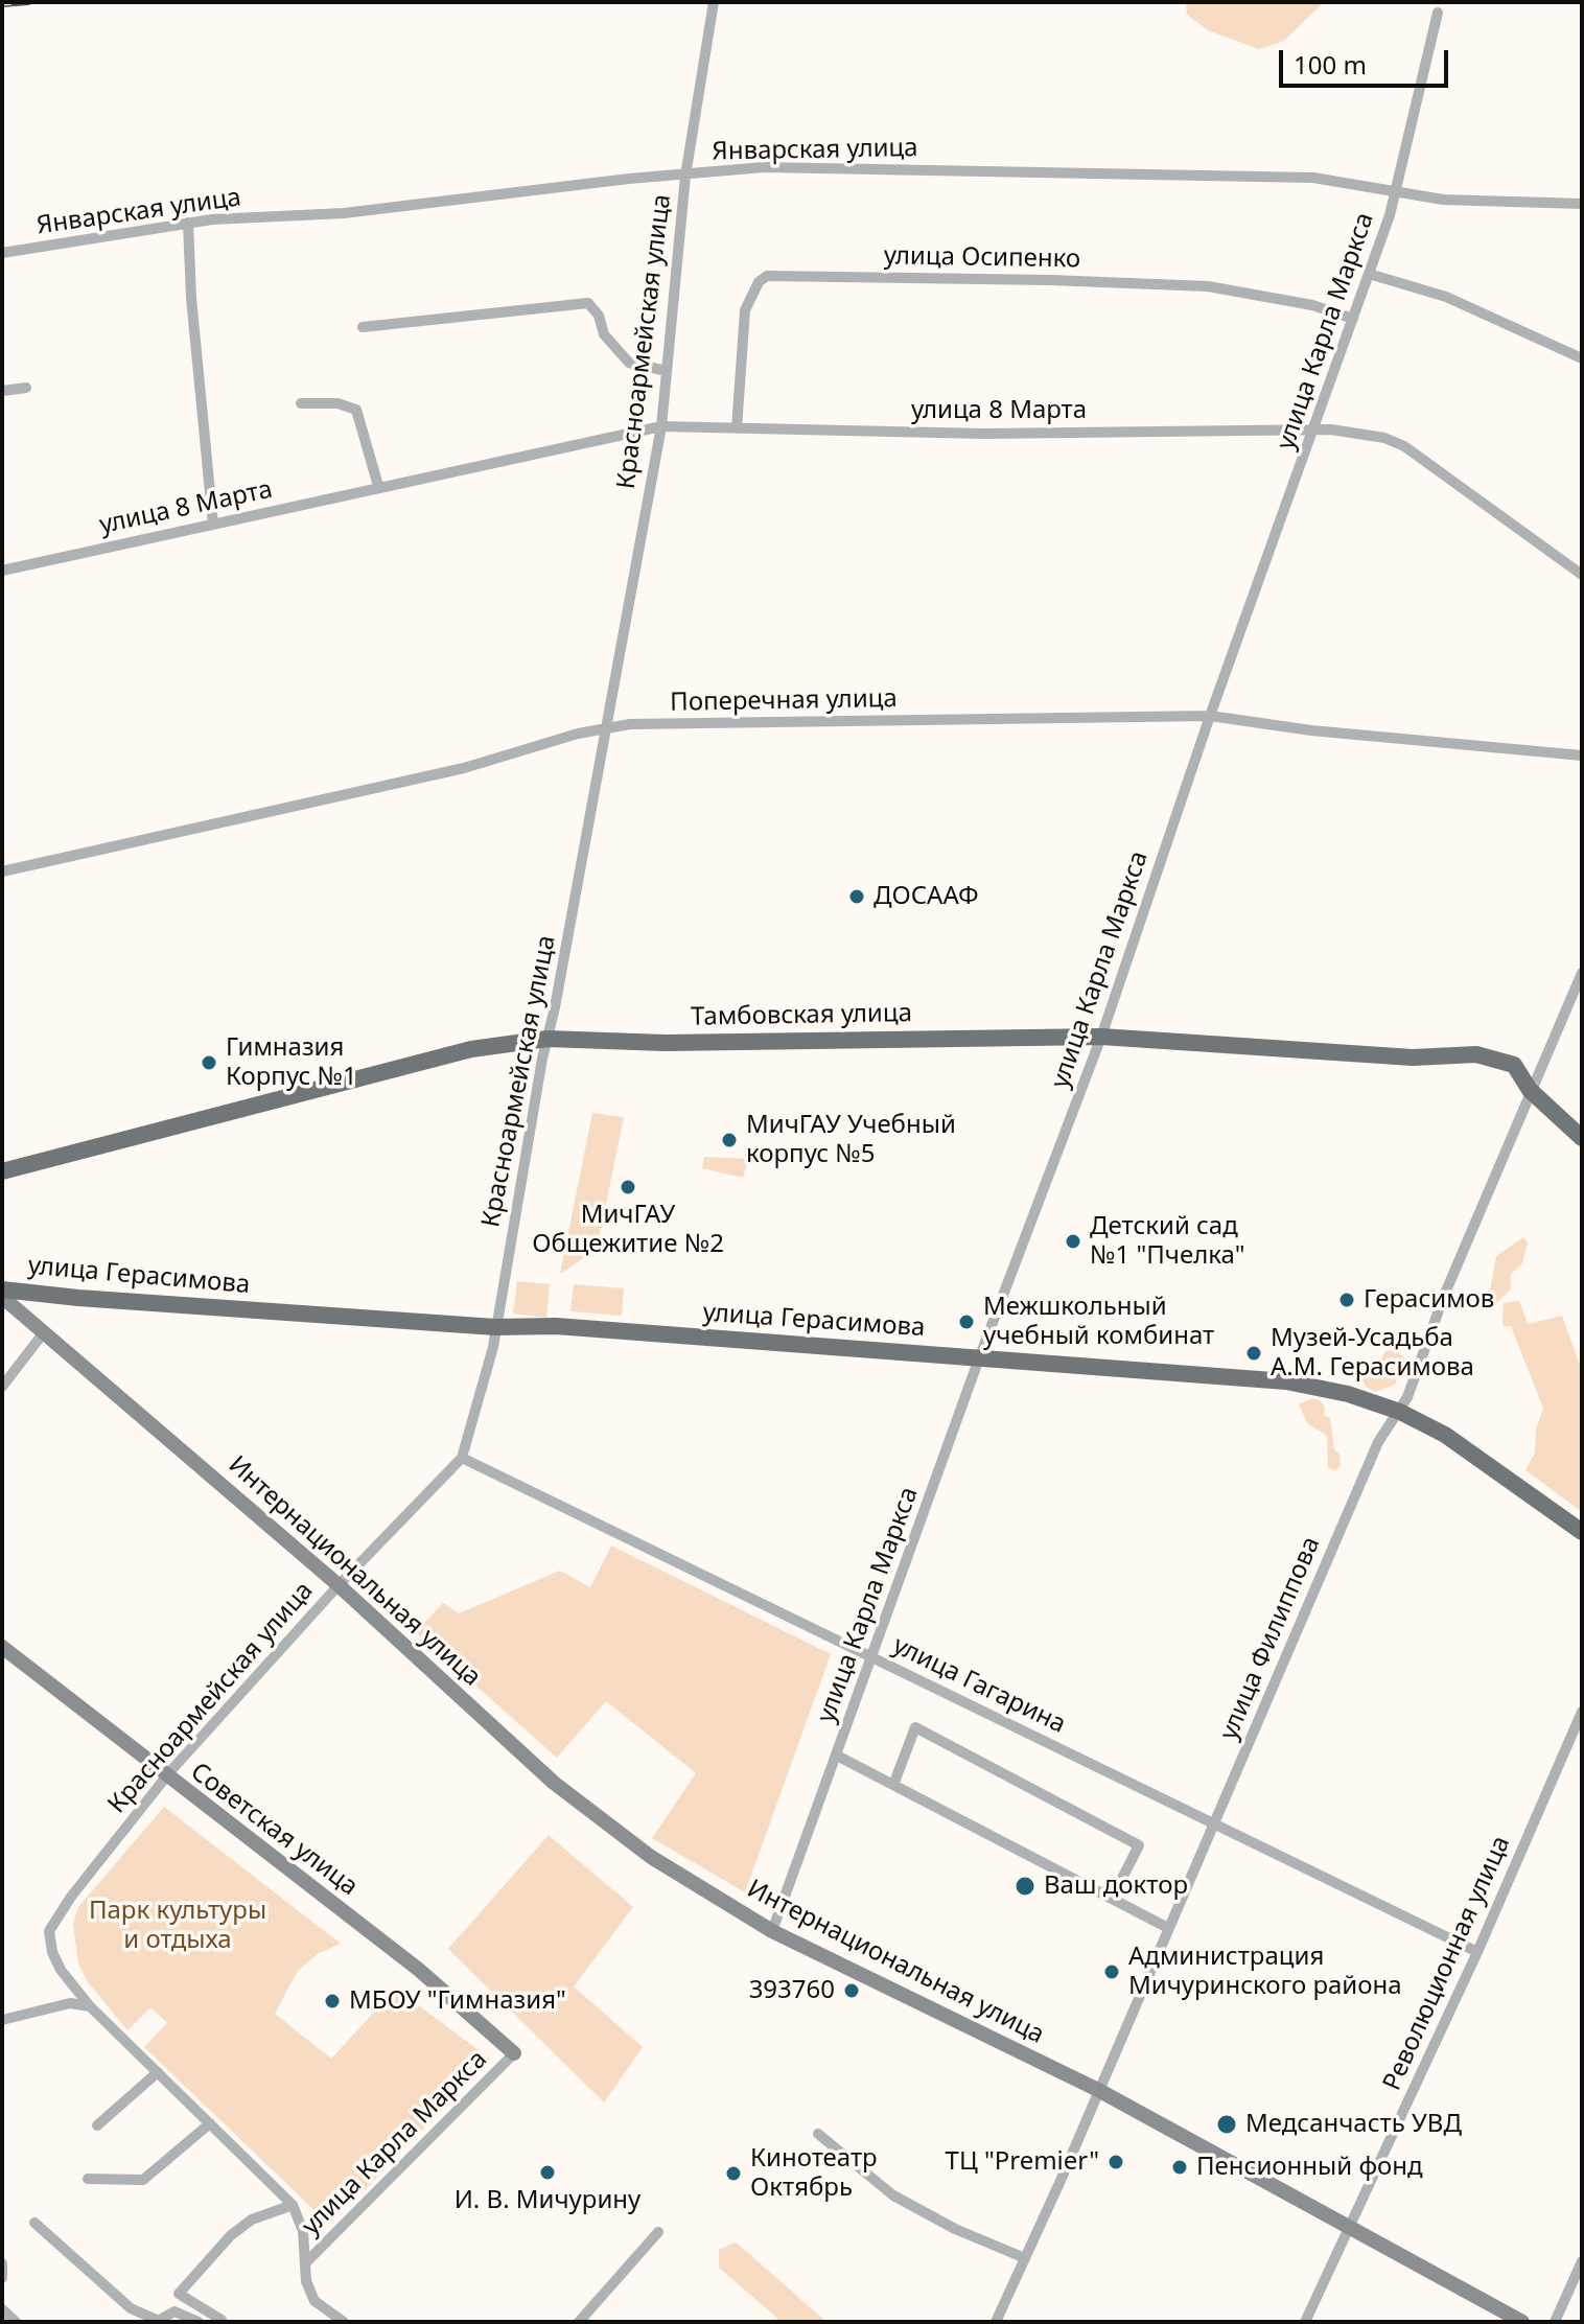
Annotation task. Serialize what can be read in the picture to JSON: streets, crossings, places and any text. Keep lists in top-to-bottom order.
{
  "streets": {
    "main road": [
      "Тамбовская улица",
      "улица Герасимова",
      "Интернациональная улица",
      "Советская улица"
    ],
    "street": [
      "Январская улица",
      "улица Осипенко",
      "улица Карла Маркса",
      "Красноармейская улица",
      "улица 8 Марта",
      "Поперечная улица",
      "улица Филиппова",
      "улица Гагарина",
      "Революционная улица"
    ]
  },
  "crossings": [
    ["Январская улица", "улица Карла Маркса"],
    ["Январская улица", "Красноармейская улица"],
    ["улица Осипенко", "улица Карла Маркса"],
    ["улица Осипенко", "улица 8 Марта"],
    ["улица Карла Маркса", "улица 8 Марта"],
    ["улица Карла Маркса", "Поперечная улица"],
    ["улица Карла Маркса", "Тамбовская улица"],
    ["улица Карла Маркса", "улица Герасимова"],
    ["улица Карла Маркса", "Интернациональная улица"],
    ["улица Карла Маркса", "улица Гагарина"],
    ["улица Карла Маркса", "Советская улица"],
    ["Красноармейская улица", "улица 8 Марта"],
    ["Красноармейская улица", "Поперечная улица"],
    ["Красноармейская улица", "Тамбовская улица"],
    ["Красноармейская улица", "улица Герасимова"],
    ["Красноармейская улица", "Интернациональная улица"],
    ["Красноармейская улица", "улица Гагарина"],
    ["Красноармейская улица", "Советская улица"],
    ["Тамбовская улица", "улица Филиппова"],
    ["улица Герасимова", "улица Филиппова"],
    ["Интернациональная улица", "улица Филиппова"],
    ["Интернациональная улица", "Революционная улица"],
    ["улица Филиппова", "улица Гагарина"],
    ["улица Гагарина", "Революционная улица"]
  ],
  "parks": ["Парк культуры и отдыха"],
  "places": [
    "ДОСААФ",
    "Гимназия Корпус №1",
    "МичГАУ Учебный корпус №5",
    "МичГАУ Общежитие №2",
    "Детский сад №1 \"Пчелка\"",
    "Герасимов",
    "Межшкольный учебный комбинат",
    "Музей-Усадьба А.М. Герасимова",
    "Ваш доктор",
    "Администрация Мичуринского района",
    "393760",
    "МБОУ \"Гимназия\"",
    "Медсанчасть УВД",
    "ТЦ \"Premier\"",
    "Пенсионный фонд",
    "И. В. Мичурину",
    "Кинотеатр Октябрь"
  ],
  "scale_bar": "100 m"
}
